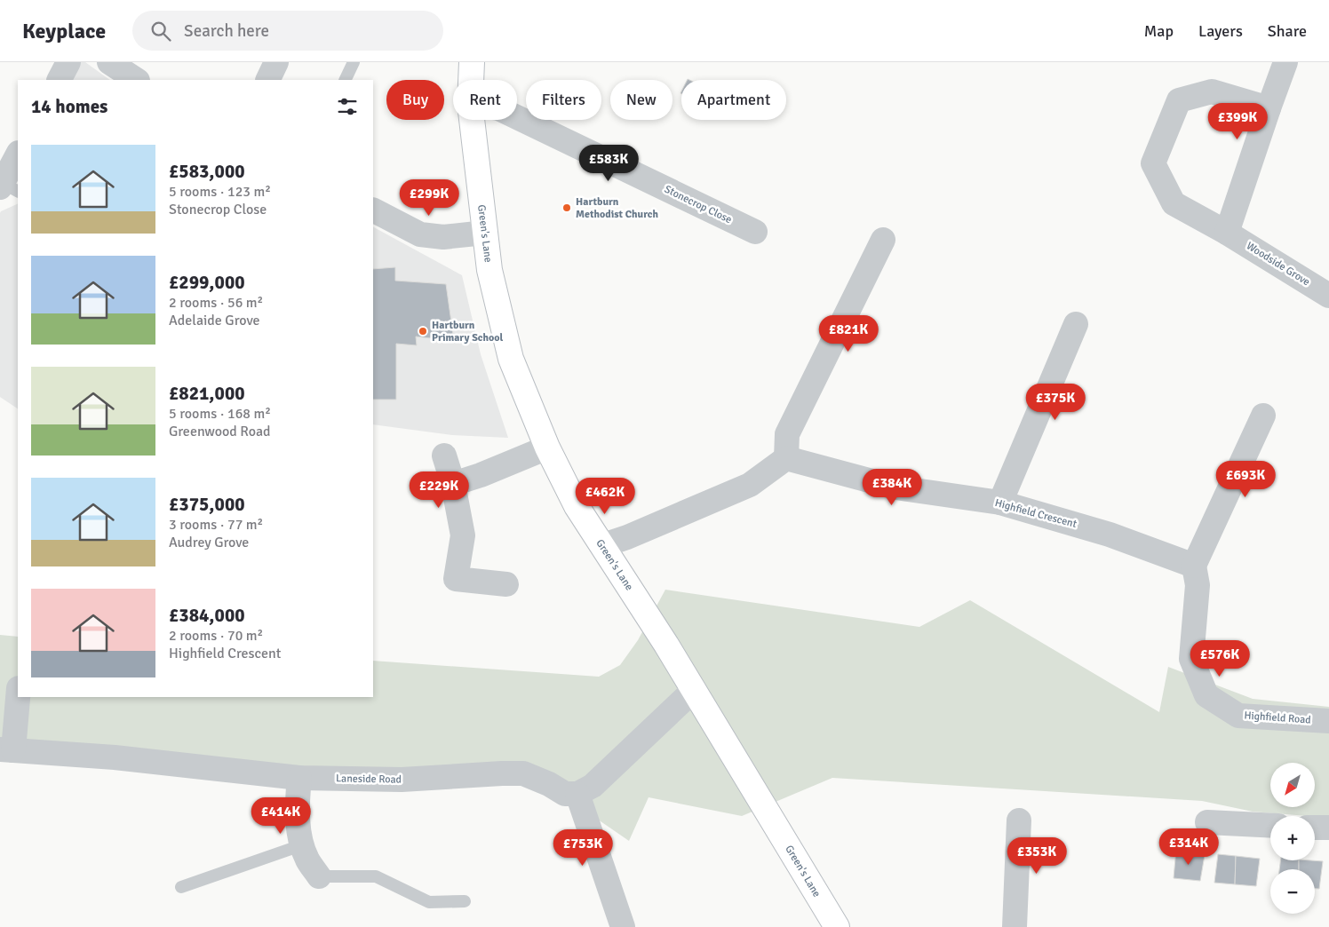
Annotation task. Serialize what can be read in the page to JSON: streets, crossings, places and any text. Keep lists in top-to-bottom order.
{
  "streets": {
    "street": [
      "Stonecrop Close",
      "Green's Lane",
      "Woodside Grove",
      "Highfield Crescent",
      "Highfield Road",
      "Laneside Road"
    ]
  },
  "crossings": [
    ["Highfield Crescent", "Highfield Road"]
  ],
  "places": ["Hartburn Methodist Church", "Hartburn Primary School"],
  "north": "bottom left",
  "page": {
    "header": "Keyplace",
    "search": "Search here",
    "nav": ["Map", "Layers", "Share"],
    "chip": [
      "Buy",
      "Rent",
      "Filters",
      "New",
      "Apartment"
    ],
    "heading": "14 homes",
    "price": [
      "£399K",
      "£583K",
      "£299K",
      "£821K",
      "£375K",
      "£693K",
      "£384K",
      "£229K",
      "£462K",
      "£576K",
      "£414K",
      "£314K",
      "£753K",
      "£353K"
    ],
    "list": [
      {
        "name": "£583,000",
        "note": "5 rooms · 123 m² · Stonecrop Close"
      },
      {
        "name": "£299,000",
        "note": "2 rooms · 56 m² · Adelaide Grove"
      },
      {
        "name": "£821,000",
        "note": "5 rooms · 168 m² · Greenwood Road"
      },
      {
        "name": "£375,000",
        "note": "3 rooms · 77 m² · Audrey Grove"
      },
      {
        "name": "£384,000",
        "note": "2 rooms · 70 m² · Highfield Crescent"
      }
    ],
    "map_buttons": ["+", "−"]
  }
}
